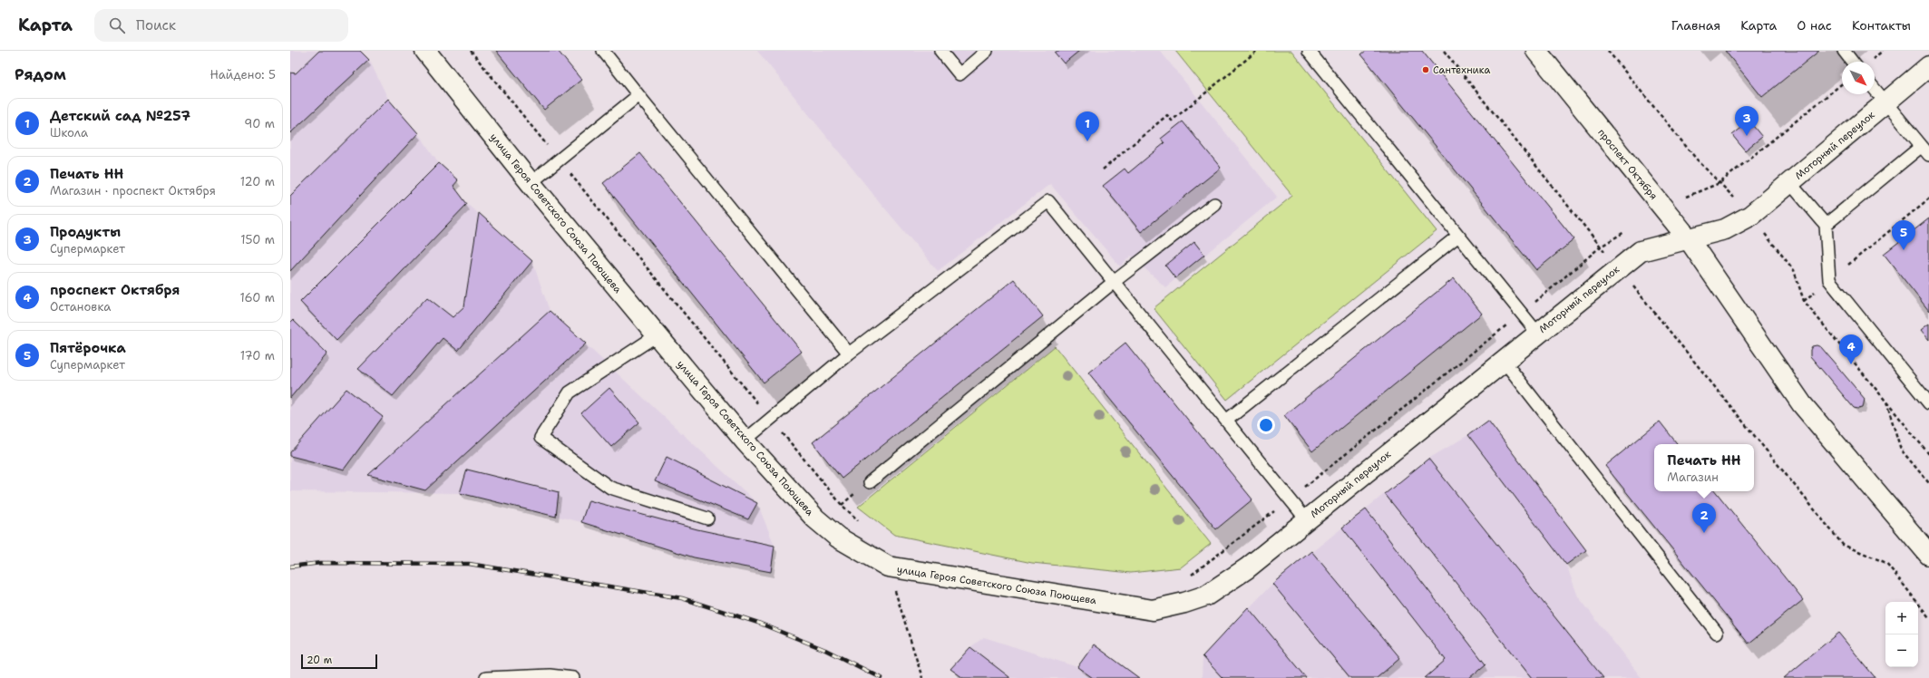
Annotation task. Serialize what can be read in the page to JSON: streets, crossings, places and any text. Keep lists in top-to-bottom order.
{
  "streets": {
    "street": ["Моторный переулок", "проспект Октября", "улица Героя Советского Союза Поющева"]
  },
  "crossings": [
    ["Моторный переулок", "проспект Октября"],
    ["Моторный переулок", "улица Героя Советского Союза Поющева"]
  ],
  "places": ["Сантехника"],
  "scale_bar": "20 m",
  "north": "bottom right",
  "page": {
    "header": "Карта",
    "search": "Поиск",
    "nav": [
      "Главная",
      "Карта",
      "О нас",
      "Контакты"
    ],
    "heading": ["Рядом", "Найдено: 5"],
    "list": [
      {
        "mark": "1",
        "name": "Детский сад №257",
        "note": "Школа",
        "value": "90 m"
      },
      {
        "mark": "2",
        "name": "Печать НН",
        "note": "Магазин · проспект Октября",
        "value": "120 m"
      },
      {
        "mark": "3",
        "name": "Продукты",
        "note": "Супермаркет",
        "value": "150 m"
      },
      {
        "mark": "4",
        "name": "проспект Октября",
        "note": "Остановка",
        "value": "160 m"
      },
      {
        "mark": "5",
        "name": "Пятёрочка",
        "note": "Супермаркет",
        "value": "170 m"
      }
    ],
    "pins": [
      "3",
      "1",
      "5",
      "4",
      "2"
    ],
    "popup": ["Печать НН", "Магазин"],
    "map_buttons": ["+", "−"],
    "scale": "20 m"
  }
}
